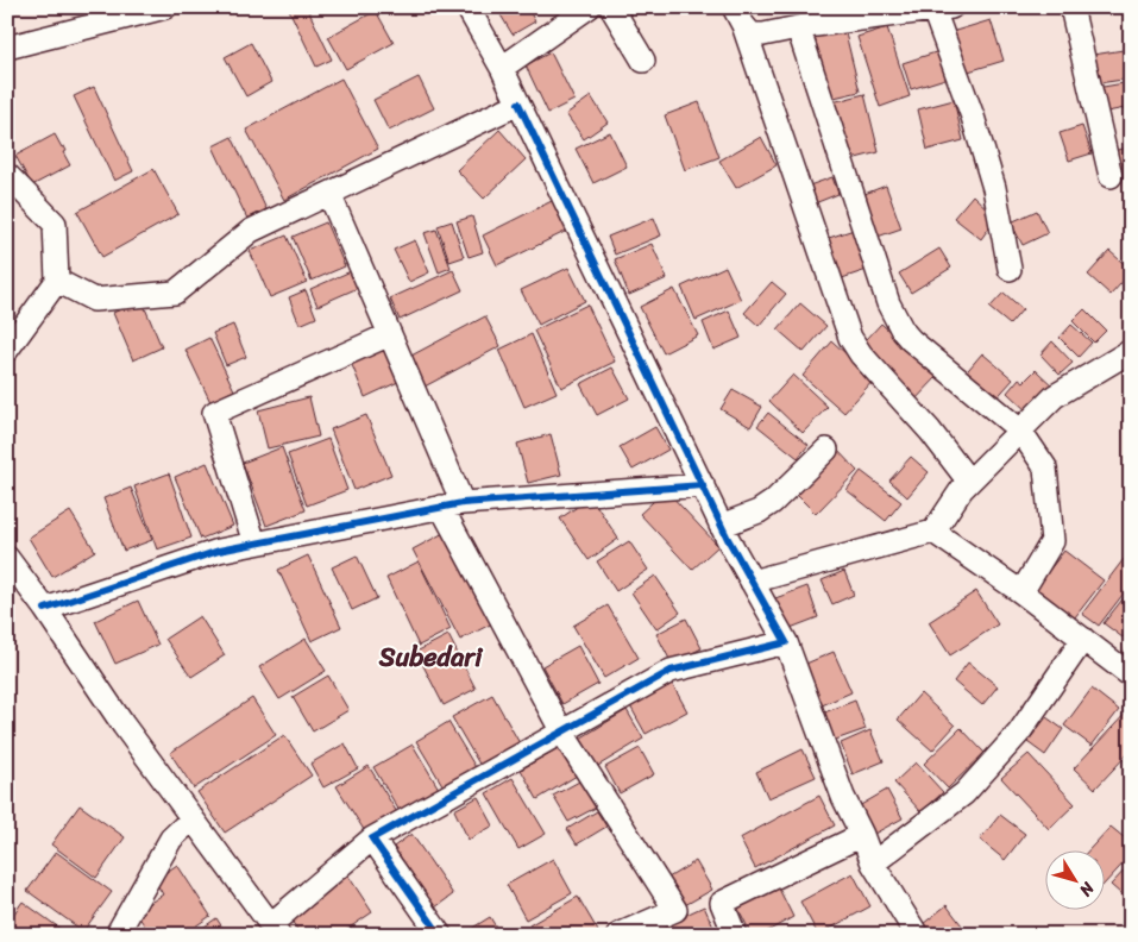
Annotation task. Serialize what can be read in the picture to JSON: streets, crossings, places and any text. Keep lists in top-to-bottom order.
{
  "districts": ["Subedari"],
  "north": "bottom right"
}
